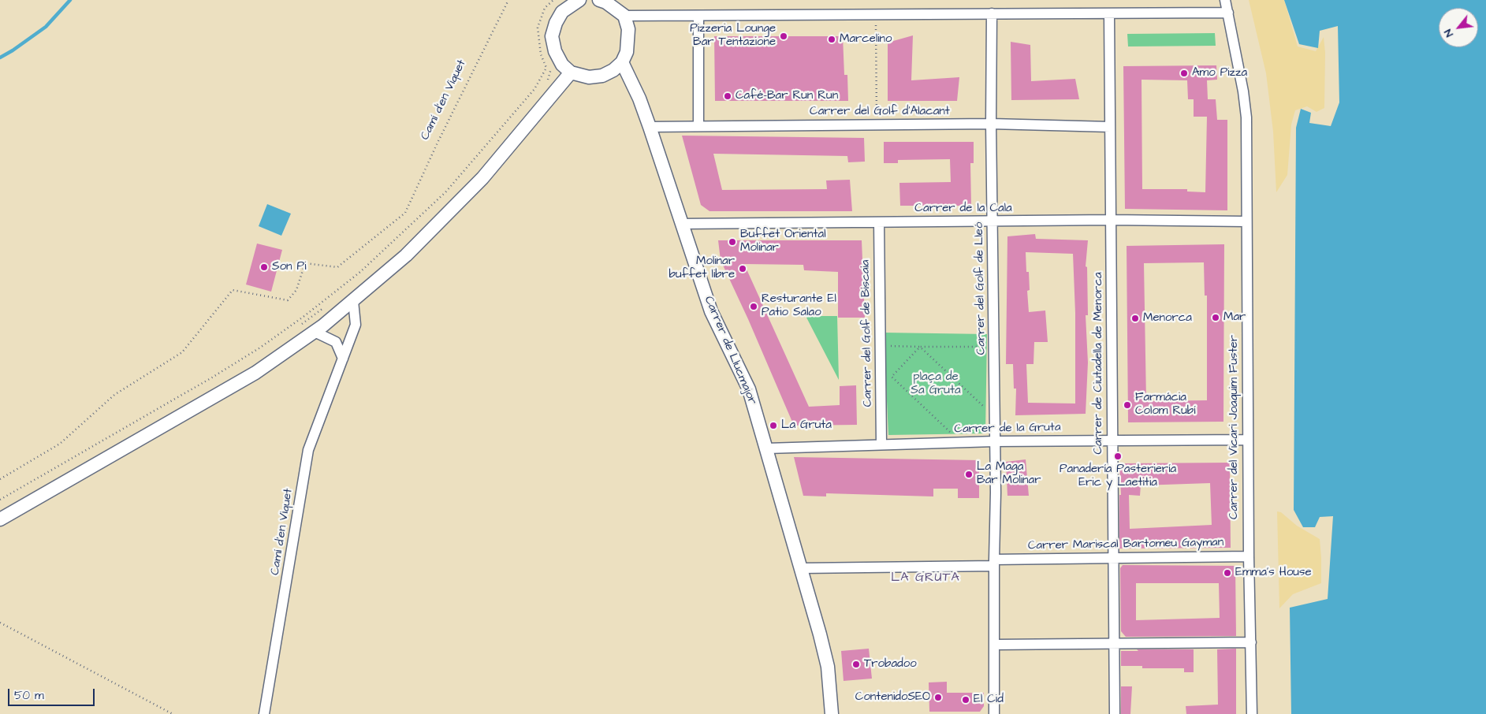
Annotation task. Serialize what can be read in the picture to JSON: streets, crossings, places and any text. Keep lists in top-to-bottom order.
{
  "streets": {
    "street": [
      "Camí d'en Viquet",
      "Carrer del Golf d'Alacant",
      "Carrer de la Cala",
      "Carrer del Golf de Lleó",
      "Carrer del Golf de Biscaia",
      "Carrer de Llucmajor",
      "Carrer de Ciutadella de Menorca",
      "Carrer del Vicari Joaquim Fuster",
      "Carrer de la Gruta",
      "Carrer Mariscal Bartomeu Gayman"
    ]
  },
  "crossings": [
    ["Carrer del Golf d'Alacant", "Carrer del Golf de Lleó"],
    ["Carrer del Golf d'Alacant", "Carrer de Llucmajor"],
    ["Carrer del Golf d'Alacant", "Carrer de Ciutadella de Menorca"],
    ["Carrer de la Cala", "Carrer del Golf de Lleó"],
    ["Carrer de la Cala", "Carrer del Golf de Biscaia"],
    ["Carrer de la Cala", "Carrer de Llucmajor"],
    ["Carrer de la Cala", "Carrer de Ciutadella de Menorca"],
    ["Carrer de la Cala", "Carrer del Vicari Joaquim Fuster"],
    ["Carrer del Golf de Lleó", "Carrer de la Gruta"],
    ["Carrer del Golf de Lleó", "Carrer Mariscal Bartomeu Gayman"],
    ["Carrer del Golf de Biscaia", "Carrer de la Gruta"],
    ["Carrer de Llucmajor", "Carrer de la Gruta"],
    ["Carrer de Llucmajor", "Carrer Mariscal Bartomeu Gayman"],
    ["Carrer de Ciutadella de Menorca", "Carrer de la Gruta"],
    ["Carrer de Ciutadella de Menorca", "Carrer Mariscal Bartomeu Gayman"],
    ["Carrer del Vicari Joaquim Fuster", "Carrer de la Gruta"],
    ["Carrer del Vicari Joaquim Fuster", "Carrer Mariscal Bartomeu Gayman"]
  ],
  "districts": ["LA GRUTA"],
  "parks": ["plaça de Sa Gruta"],
  "places": [
    "Pizzeria Lounge Bar Tentazione",
    "Marcelino",
    "Amo Pizza",
    "Café-Bar Run Run",
    "Buffet Oriental Molinar",
    "Son Pi",
    "Molinar buffet libre",
    "Resturante El Patio Salao",
    "Mar",
    "Menorca",
    "Farmácia Colom Rubí",
    "La Gruta",
    "Panadería Pasteriería Eric y Laetitia",
    "La Maga Bar Molinar",
    "Emma's House",
    "Trobadoo",
    "ContenidoSEO",
    "El Cid"
  ],
  "scale_bar": "50 m",
  "north": "bottom left"
}
